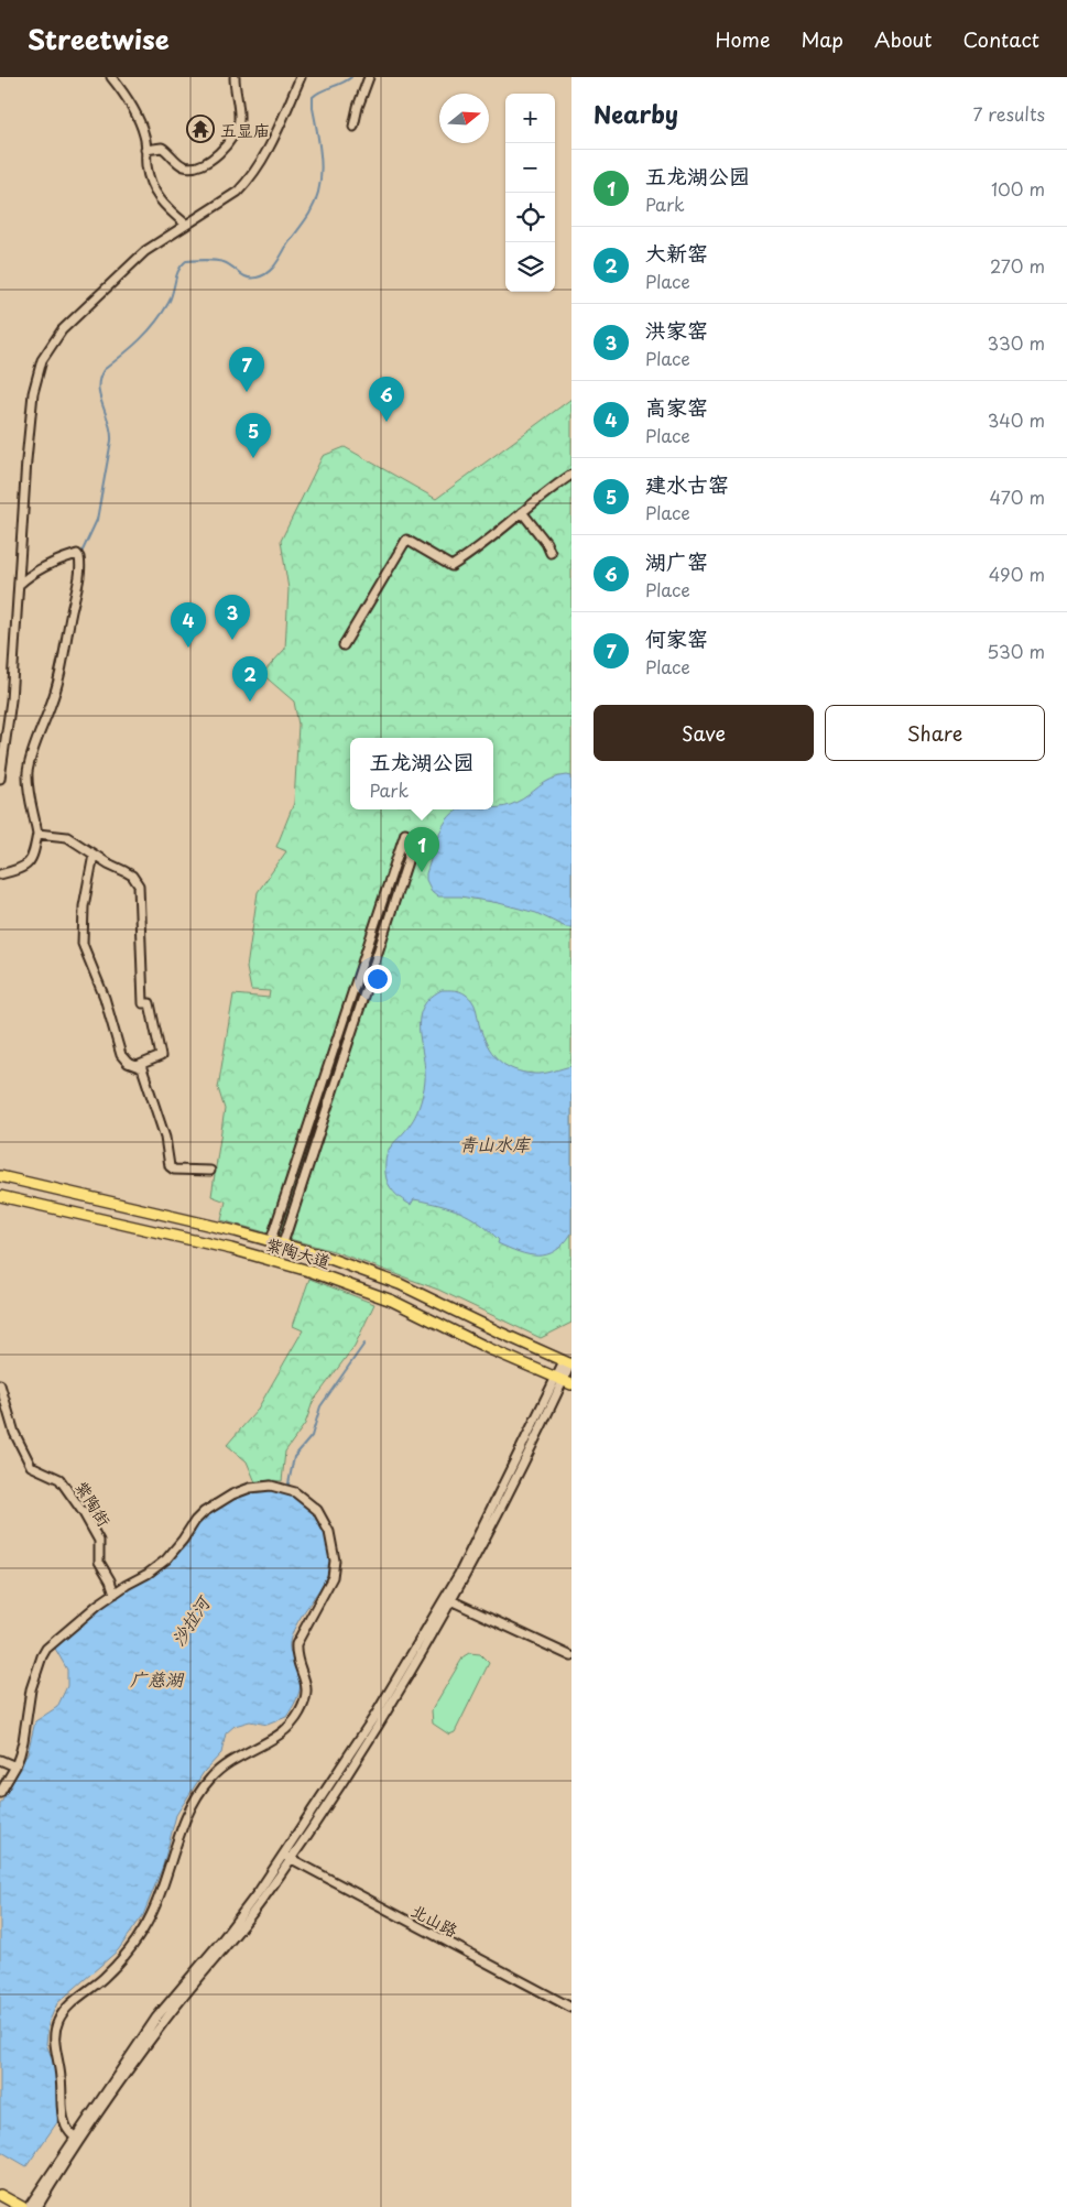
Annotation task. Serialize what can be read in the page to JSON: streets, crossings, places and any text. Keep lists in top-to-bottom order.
{
  "streets": {
    "main road": ["紫陶大道"],
    "street": ["紫陶街", "北山路"]
  },
  "water": ["青山水库", "沙拉河", "广慈湖"],
  "places": {
    "temple": ["五显庙"]
  },
  "north": "right",
  "page": {
    "header": "Streetwise",
    "nav": [
      "Home",
      "Map",
      "About",
      "Contact"
    ],
    "heading": ["Nearby", "7 results"],
    "map_buttons": ["+", "−"],
    "list": [
      {
        "mark": "1",
        "name": "五龙湖公园",
        "note": "Park",
        "value": "100 m"
      },
      {
        "mark": "2",
        "name": "大新窑",
        "note": "Place",
        "value": "270 m"
      },
      {
        "mark": "3",
        "name": "洪家窑",
        "note": "Place",
        "value": "330 m"
      },
      {
        "mark": "4",
        "name": "高家窑",
        "note": "Place",
        "value": "340 m"
      },
      {
        "mark": "5",
        "name": "建水古窑",
        "note": "Place",
        "value": "470 m"
      },
      {
        "mark": "6",
        "name": "湖广窑",
        "note": "Place",
        "value": "490 m"
      },
      {
        "mark": "7",
        "name": "何家窑",
        "note": "Place",
        "value": "530 m"
      }
    ],
    "pins": [
      "7",
      "6",
      "5",
      "3",
      "4",
      "2",
      "1"
    ],
    "buttons": ["Save", "Share"],
    "popup": ["五龙湖公园", "Park"]
  }
}
